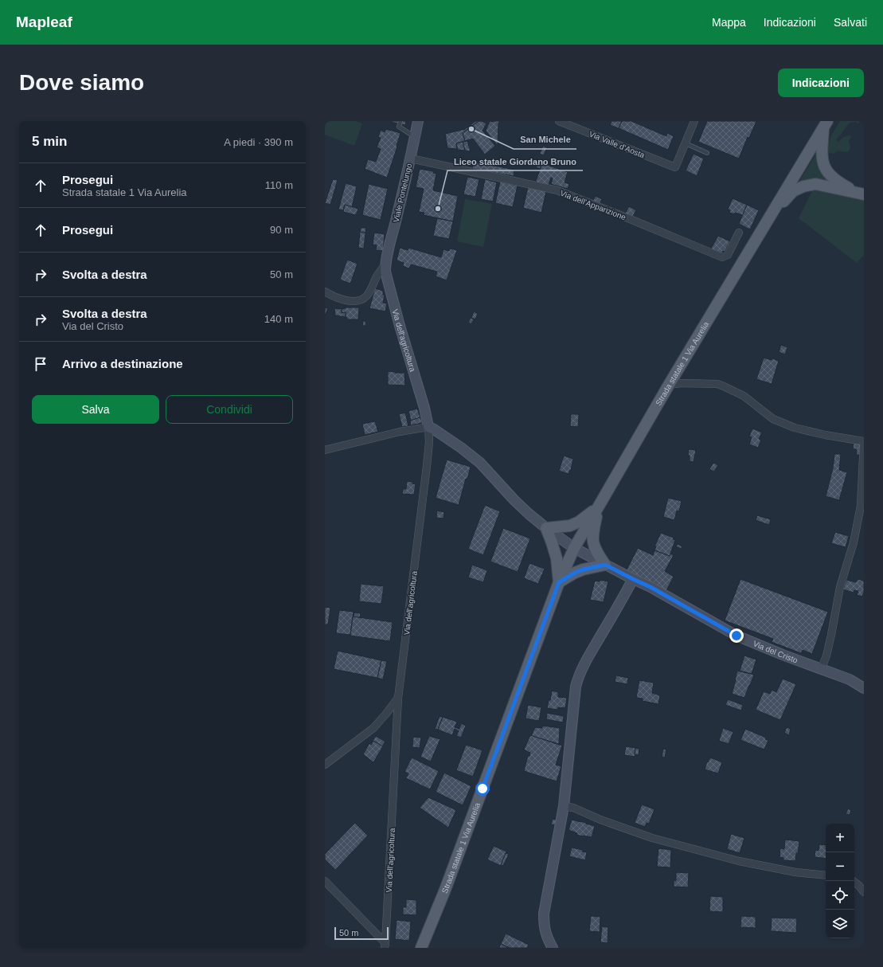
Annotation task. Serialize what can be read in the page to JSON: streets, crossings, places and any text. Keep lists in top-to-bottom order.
{
  "streets": {
    "main road": ["Strada statale 1 Via Aurelia"],
    "street": [
      "Via Valle d'Aosta",
      "Viale Pontelungo",
      "Via dell'Apparizione",
      "Via dell'agricoltura",
      "Via del Cristo"
    ]
  },
  "crossings": [
    ["Viale Pontelungo", "Via dell'Apparizione"],
    ["Viale Pontelungo", "Via dell'agricoltura"],
    ["Via dell'agricoltura", "Via del Cristo"],
    ["Strada statale 1 Via Aurelia", "Via del Cristo"]
  ],
  "places": ["San Michele", "Liceo statale Giordano Bruno"],
  "scale_bar": "50 m",
  "page": {
    "header": "Mapleaf",
    "nav": ["Mappa", "Indicazioni", "Salvati"],
    "buttons": [
      "Indicazioni",
      ["Salva", "Condividi"]
    ],
    "title": "Dove siamo",
    "heading": ["5 min", "A piedi · 390 m"],
    "list": [
      ["Prosegui", "Strada statale 1 Via Aurelia", "110 m"],
      ["Prosegui", "90 m"],
      ["Svolta a destra", "50 m"],
      ["Svolta a destra", "Via del Cristo", "140 m"],
      "Arrivo a destinazione"
    ],
    "map_buttons": ["+", "−"],
    "scale": "50 m"
  }
}
